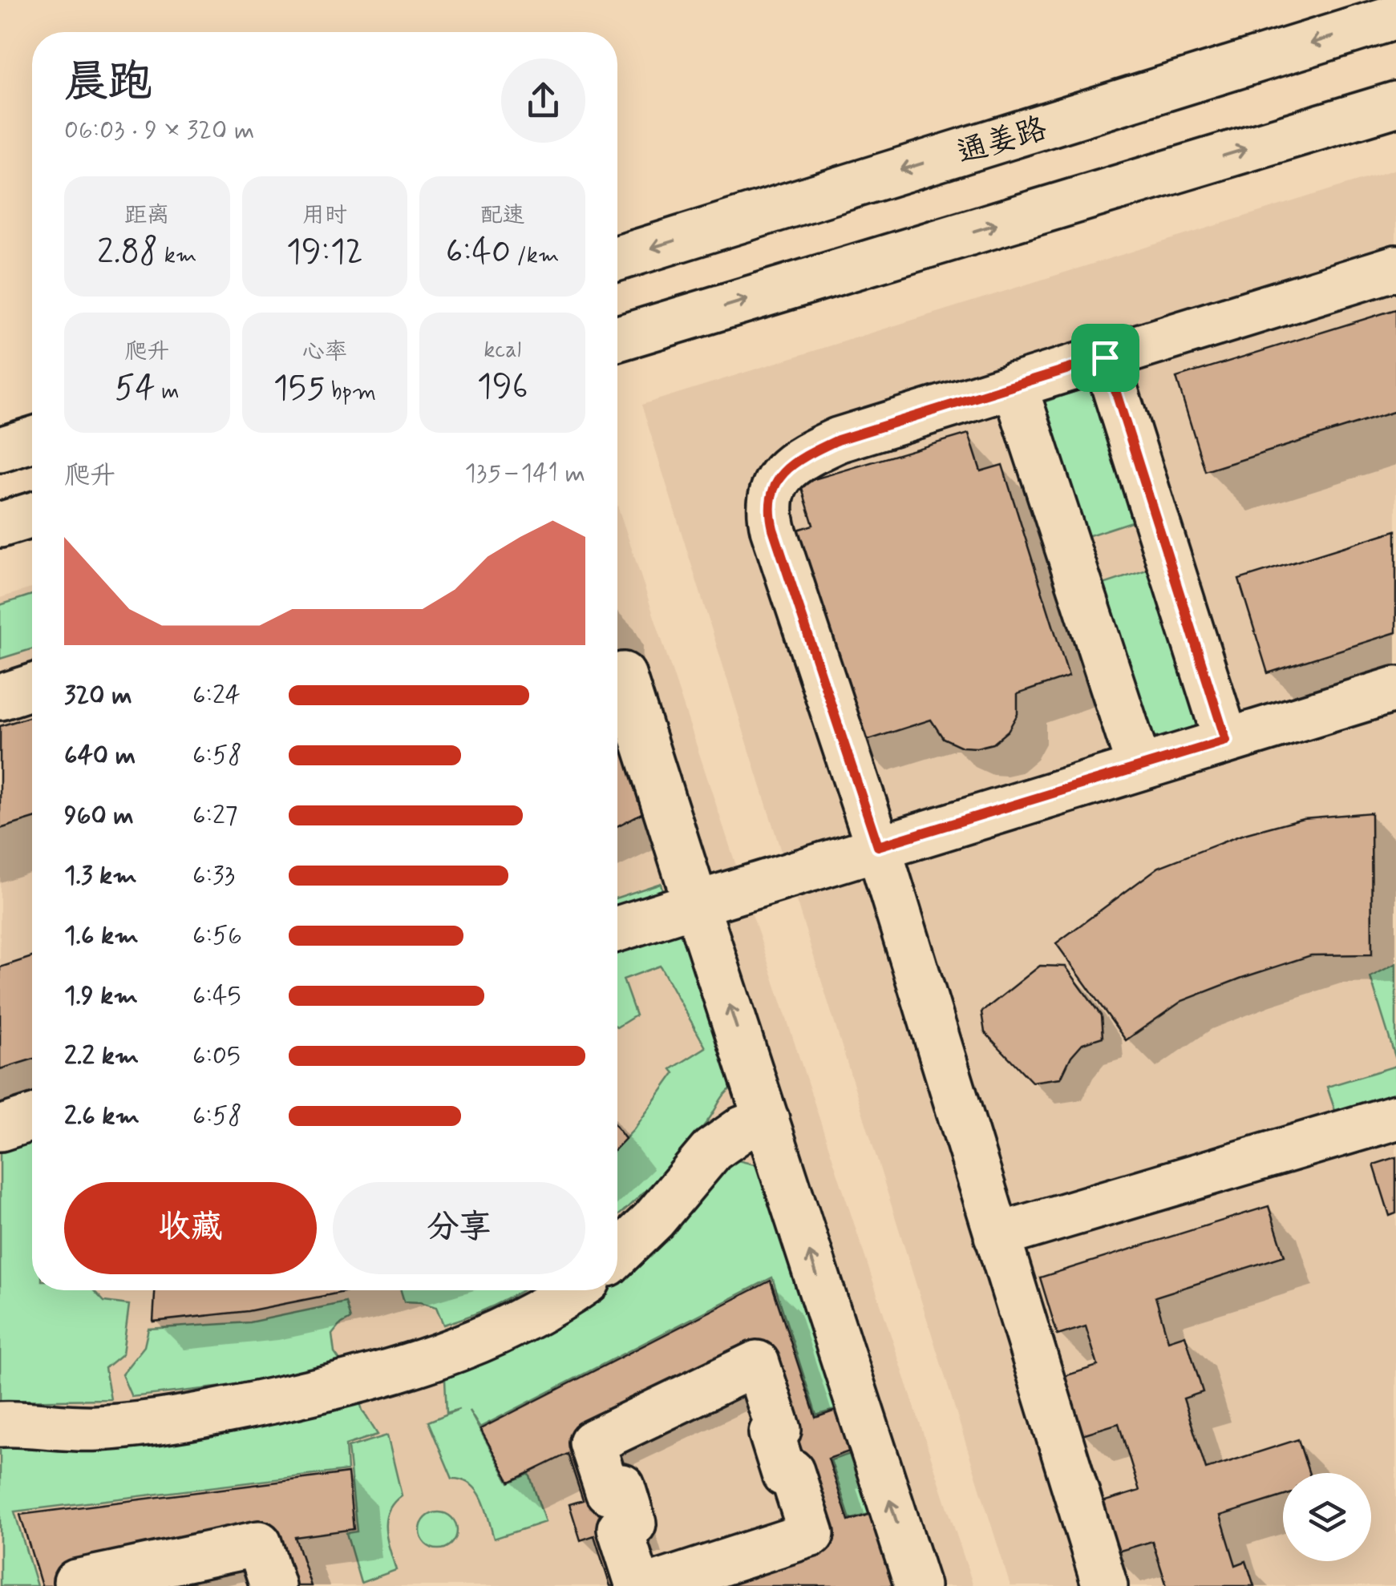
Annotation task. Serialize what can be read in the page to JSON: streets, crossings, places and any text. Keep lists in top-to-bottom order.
{
  "streets": {
    "street": ["通姜路"]
  },
  "page": {
    "heading": ["晨跑", "06:03 · 9 × 320 m"],
    "stats": [
      ["距离", "2.88 km"],
      ["用时", "19:12"],
      ["配速", "6:40 /km"],
      ["爬升", "54 m"],
      ["心率", "155 bpm"],
      ["kcal", "196"]
    ],
    "chart": ["爬升", "135–141 m"],
    "list": [
      {
        "name": "320 m",
        "note": "6:24"
      },
      {
        "name": "640 m",
        "note": "6:58"
      },
      {
        "name": "960 m",
        "note": "6:27"
      },
      {
        "name": "1.3 km",
        "note": "6:33"
      },
      {
        "name": "1.6 km",
        "note": "6:56"
      },
      {
        "name": "1.9 km",
        "note": "6:45"
      },
      {
        "name": "2.2 km",
        "note": "6:05"
      },
      {
        "name": "2.6 km",
        "note": "6:58"
      }
    ],
    "buttons": ["收藏", "分享"]
  }
}
